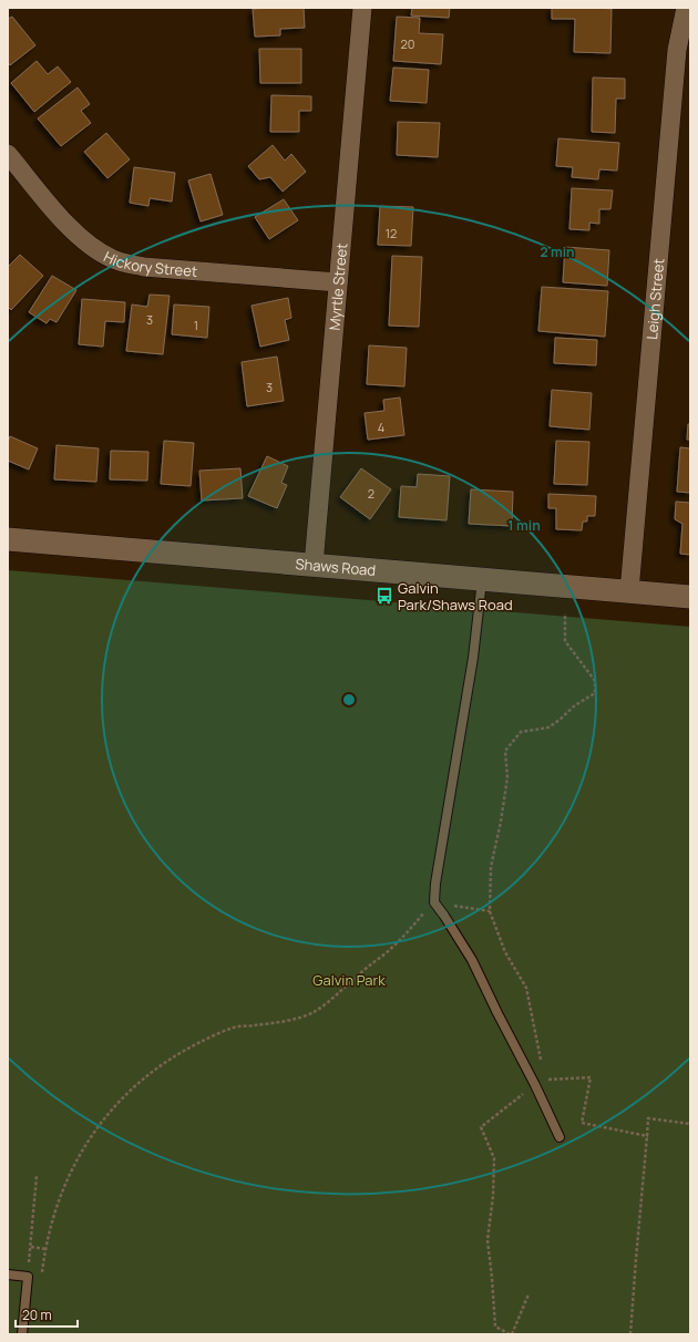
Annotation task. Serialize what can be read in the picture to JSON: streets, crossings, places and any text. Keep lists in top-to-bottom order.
{
  "streets": {
    "street": [
      "Hickory Street",
      "Myrtle Street",
      "Leigh Street",
      "Shaws Road"
    ]
  },
  "crossings": [
    ["Hickory Street", "Myrtle Street"],
    ["Myrtle Street", "Shaws Road"],
    ["Leigh Street", "Shaws Road"]
  ],
  "parks": ["Galvin Park"],
  "places": {
    "bus stop": ["Galvin Park/Shaws Road"]
  },
  "house_numbers": [
    "20",
    "12",
    "3",
    "1",
    "3",
    "4",
    "2"
  ],
  "scale_bar": "20 m",
  "rings": ["2 min", "1 min"]
}
